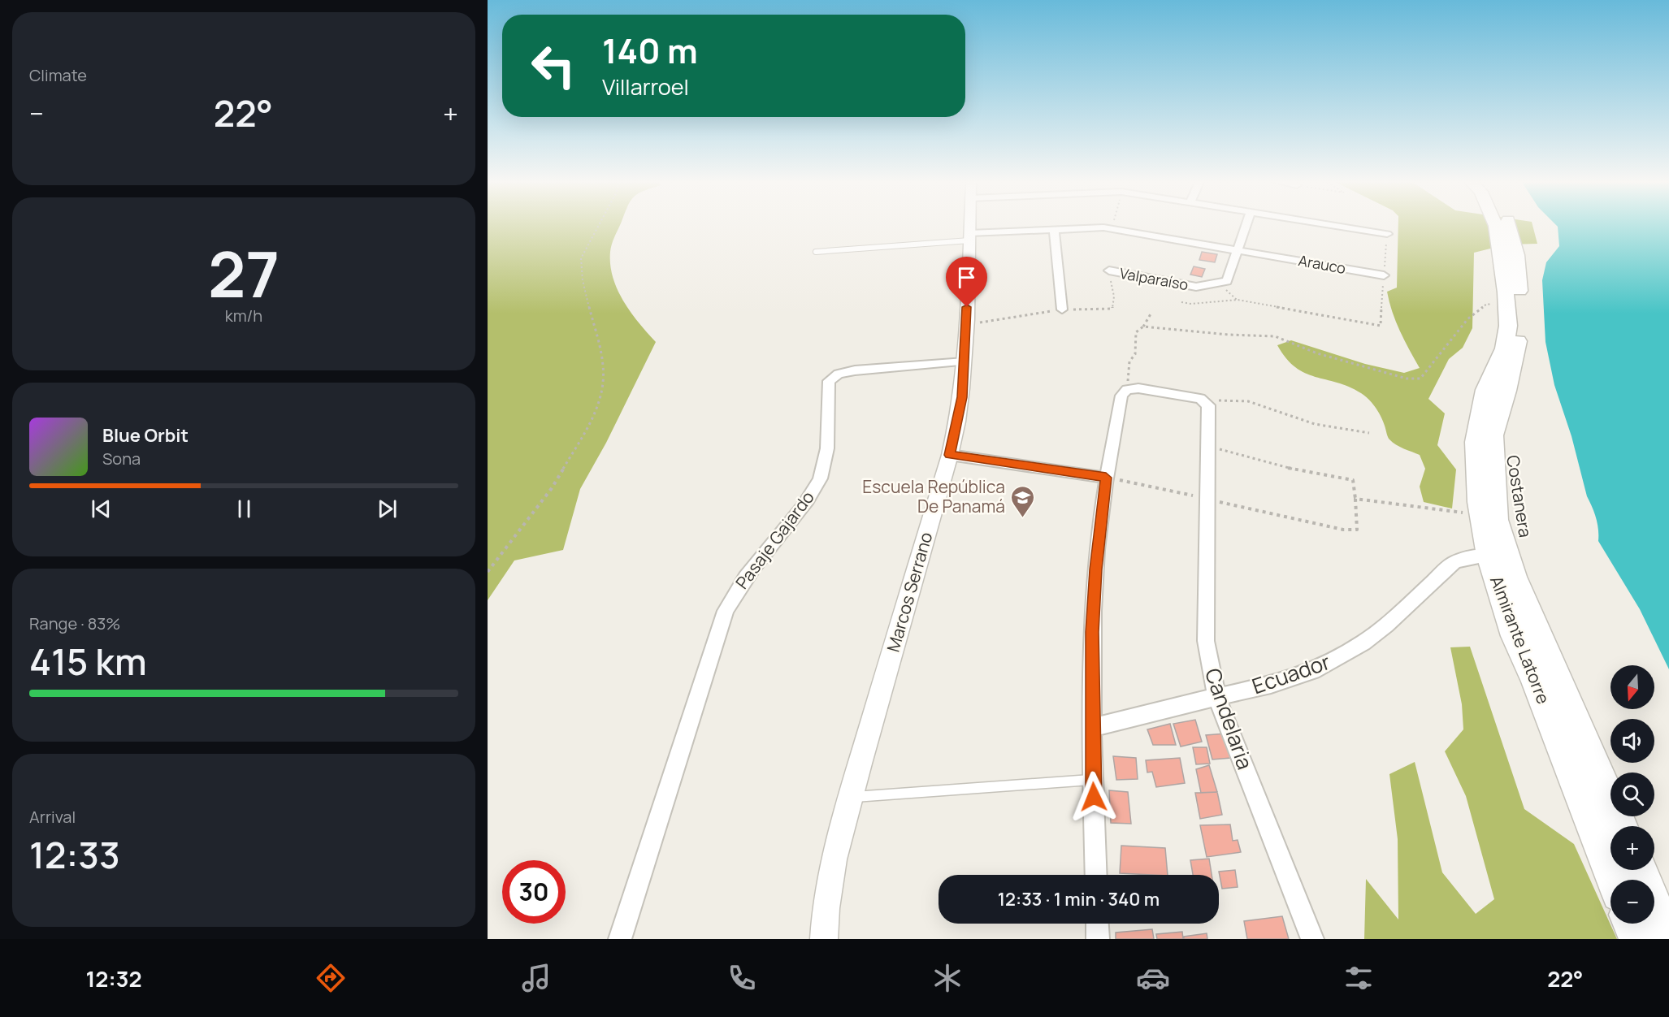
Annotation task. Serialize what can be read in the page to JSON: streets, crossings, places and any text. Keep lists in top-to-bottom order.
{
  "streets": {
    "main road": ["Almirante Latorre"],
    "street": [
      "Arauco",
      "Valparaíso",
      "Pasaje Gajardo",
      "Marcos Serrano",
      "Ecuador",
      "Candelaria"
    ]
  },
  "crossings": [
    ["Arauco", "Valparaíso"],
    ["Arauco", "Marcos Serrano"],
    ["Pasaje Gajardo", "Marcos Serrano"],
    ["Almirante Latorre", "Ecuador"],
    ["Ecuador", "Candelaria"]
  ],
  "places": {
    "school or university": ["Escuela República De Panamá"]
  },
  "north": "bottom",
  "page": {
    "tile": [
      "Climate",
      ["27", "km/h"],
      ["Range · 83%", "415 km"],
      ["Arrival", "12:33"]
    ],
    "turn": ["140 m", "Villarroel"],
    "heat": ["−", "22°", "+"],
    "song": ["Blue Orbit", "Sona"],
    "map_buttons": ["+", "−"],
    "limit": "30",
    "trip": "12:33 · 1 min · 340 m",
    "tabs": ["12:32", "22°"]
  }
}
